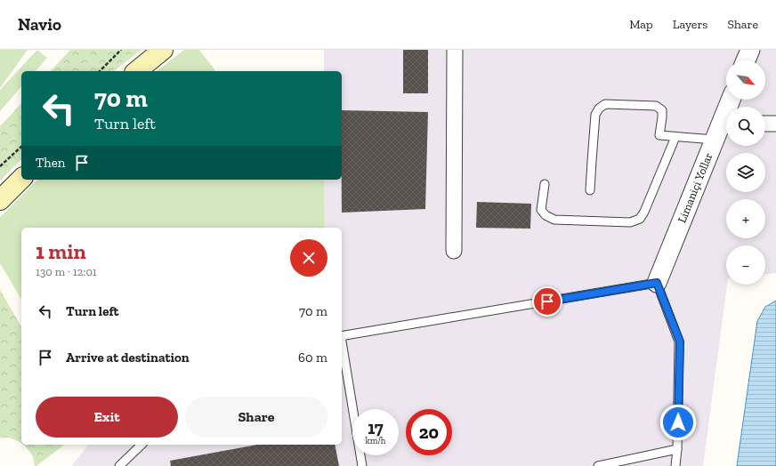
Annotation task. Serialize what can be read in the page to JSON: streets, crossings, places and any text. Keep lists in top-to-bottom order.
{
  "streets": {
    "street": ["Limaniçi Yollar"]
  },
  "north": "bottom right",
  "page": {
    "header": "Navio",
    "nav": ["Map", "Layers", "Share"],
    "map_buttons": ["+", "−"],
    "turn": ["70 m", "Turn left"],
    "then": "Then",
    "heading": ["1 min", "130 m · 12:01"],
    "list": [
      {
        "name": "Turn left",
        "value": "70 m"
      },
      {
        "name": "Arrive at destination",
        "value": "60 m"
      }
    ],
    "buttons": ["Exit", "Share"],
    "speed": "17 km/h",
    "limit": "20"
  }
}
